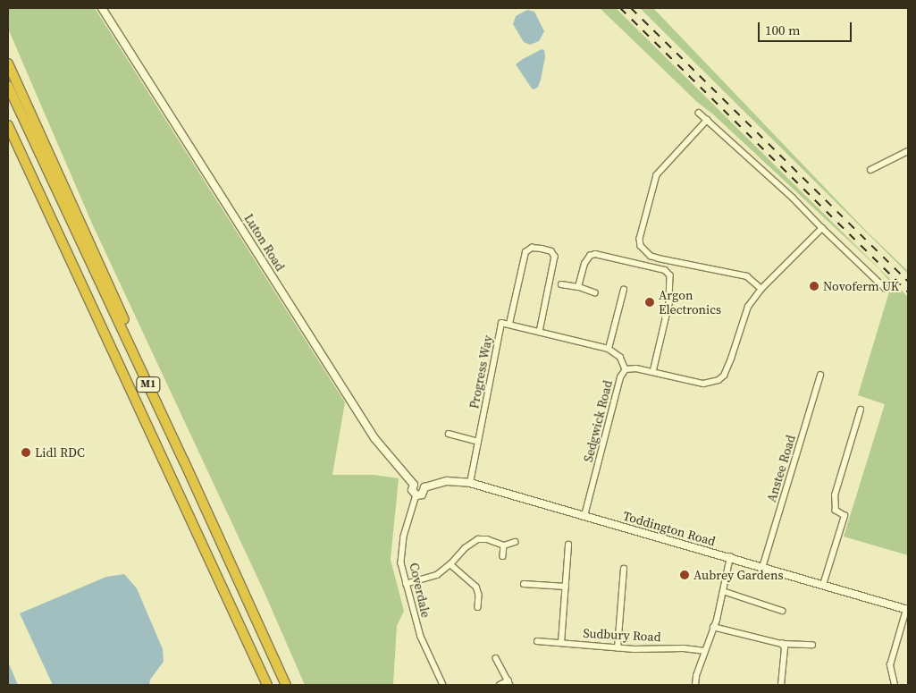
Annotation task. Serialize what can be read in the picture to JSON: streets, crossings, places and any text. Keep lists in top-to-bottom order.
{
  "streets": {
    "highway": ["M1"],
    "main road": ["Luton Road", "Toddington Road"],
    "street": [
      "Progress Way",
      "Sedgwick Road",
      "Anstee Road",
      "Coverdale",
      "Sudbury Road"
    ]
  },
  "crossings": [
    ["Luton Road", "Toddington Road"],
    ["Luton Road", "Coverdale"],
    ["Progress Way", "Toddington Road"],
    ["Sedgwick Road", "Toddington Road"],
    ["Anstee Road", "Toddington Road"],
    ["Toddington Road", "Coverdale"]
  ],
  "places": [
    "Novoferm UK",
    "Argon Electronics",
    "Lidl RDC",
    "Aubrey Gardens"
  ],
  "scale_bar": "100 m"
}
